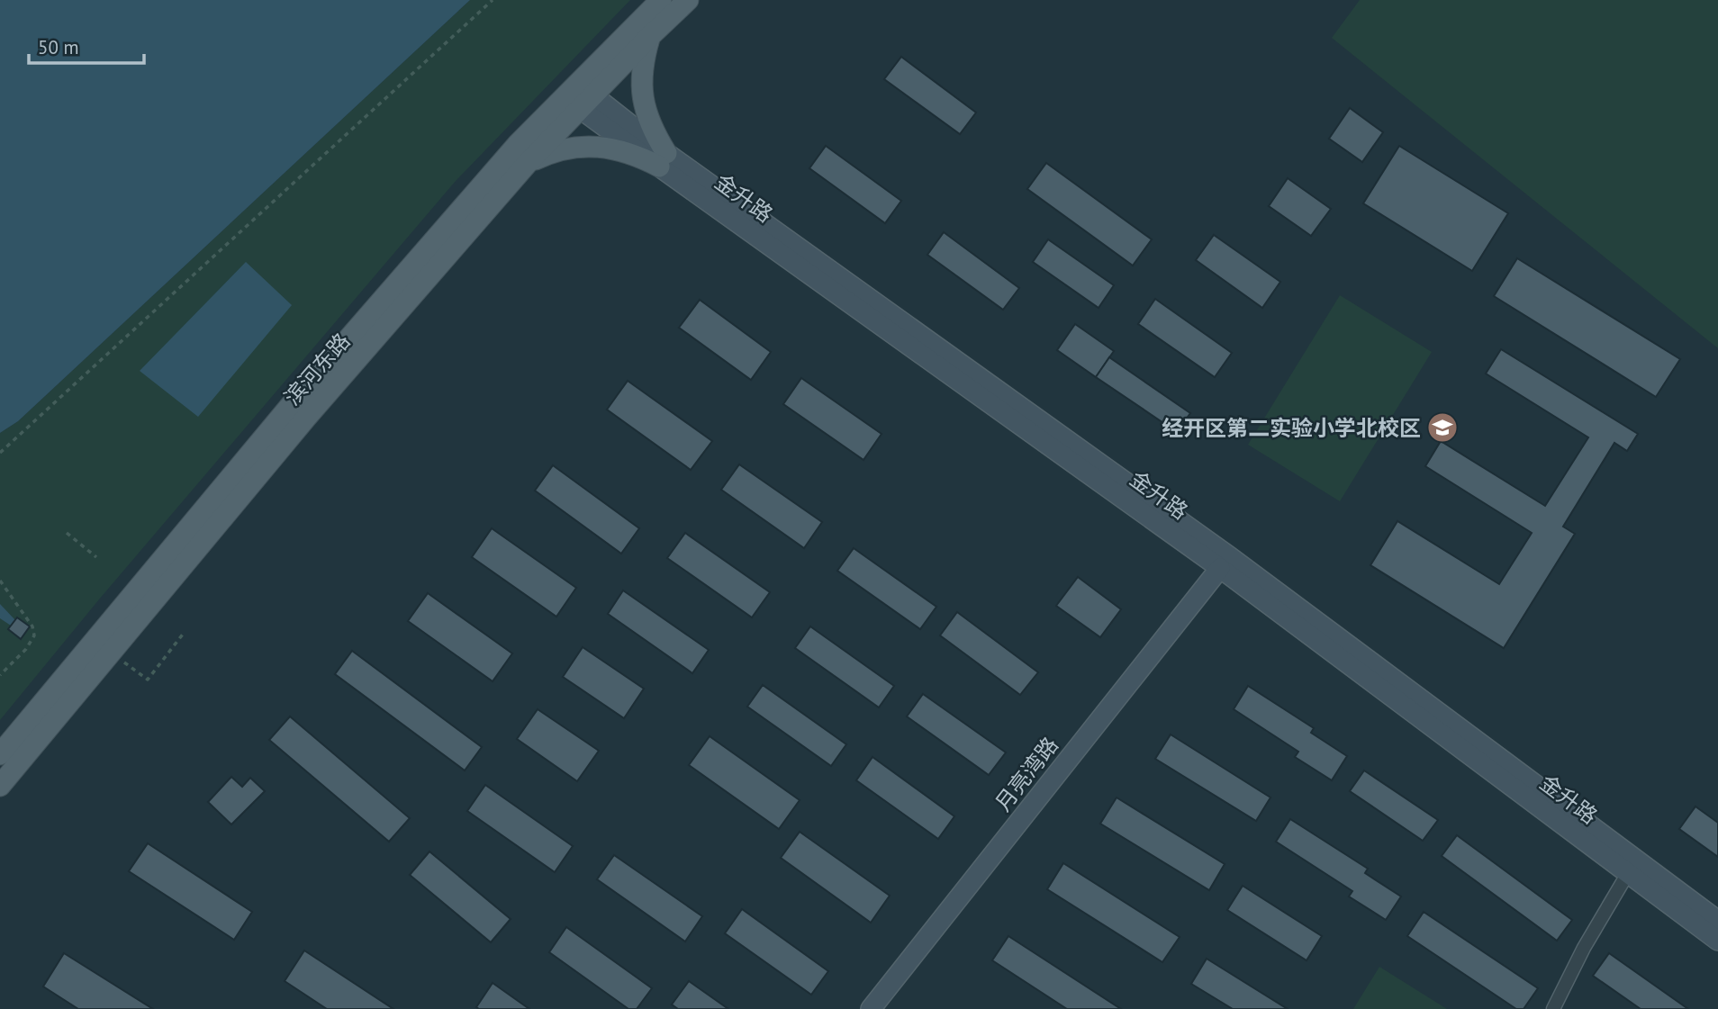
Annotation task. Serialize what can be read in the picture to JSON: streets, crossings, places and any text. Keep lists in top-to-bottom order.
{
  "streets": {
    "main road": ["金升路", "滨河东路", "月亮湾路"]
  },
  "crossings": [
    ["金升路", "滨河东路"],
    ["金升路", "月亮湾路"]
  ],
  "places": {
    "school or university": ["经开区第二实验小学北校区"]
  },
  "scale_bar": "50 m"
}
